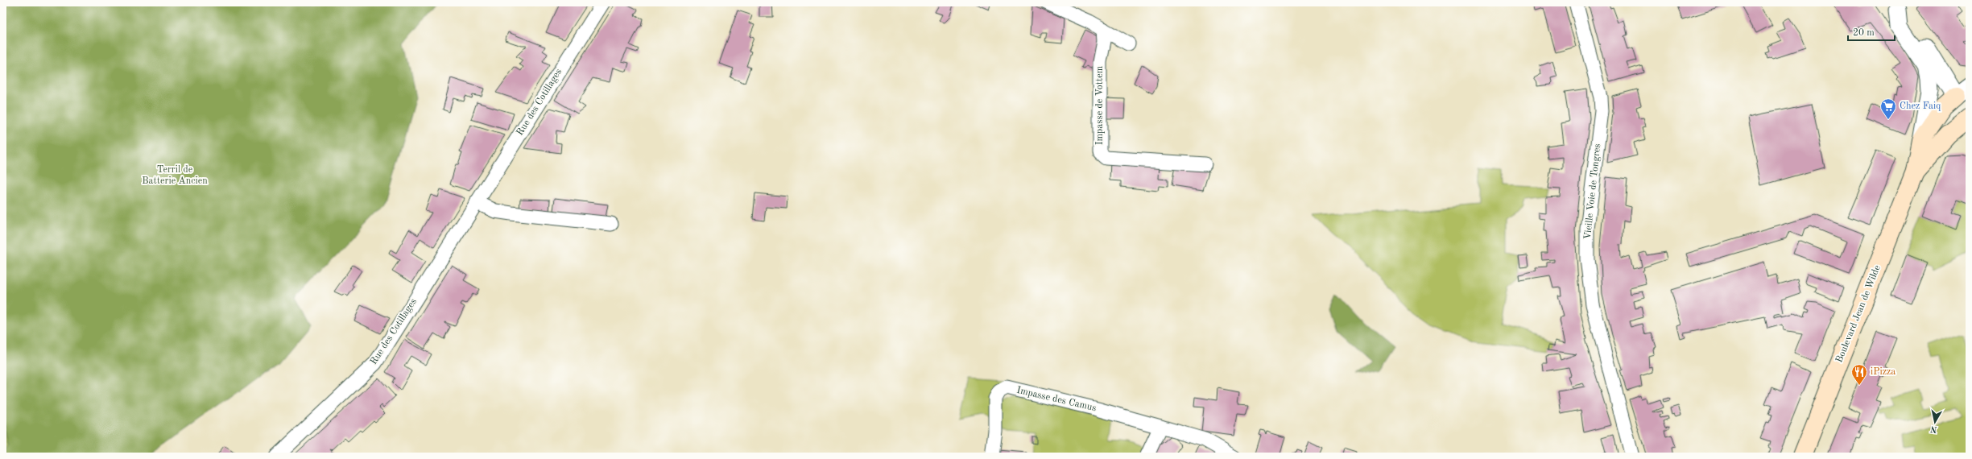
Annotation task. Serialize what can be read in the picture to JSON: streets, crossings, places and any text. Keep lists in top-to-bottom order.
{
  "streets": {
    "main road": ["Boulevard Jean de Wilde"],
    "street": [
      "Rue des Cotillages",
      "Impasse de Vottem",
      "Vieille Voie de Tongres",
      "Impasse des Camus"
    ]
  },
  "parks": ["Terril de Batterie Ancien"],
  "places": {
    "supermarket": ["Chez Faiq"],
    "restaurant": ["iPizza"]
  },
  "scale_bar": "20 m",
  "north": "bottom"
}
